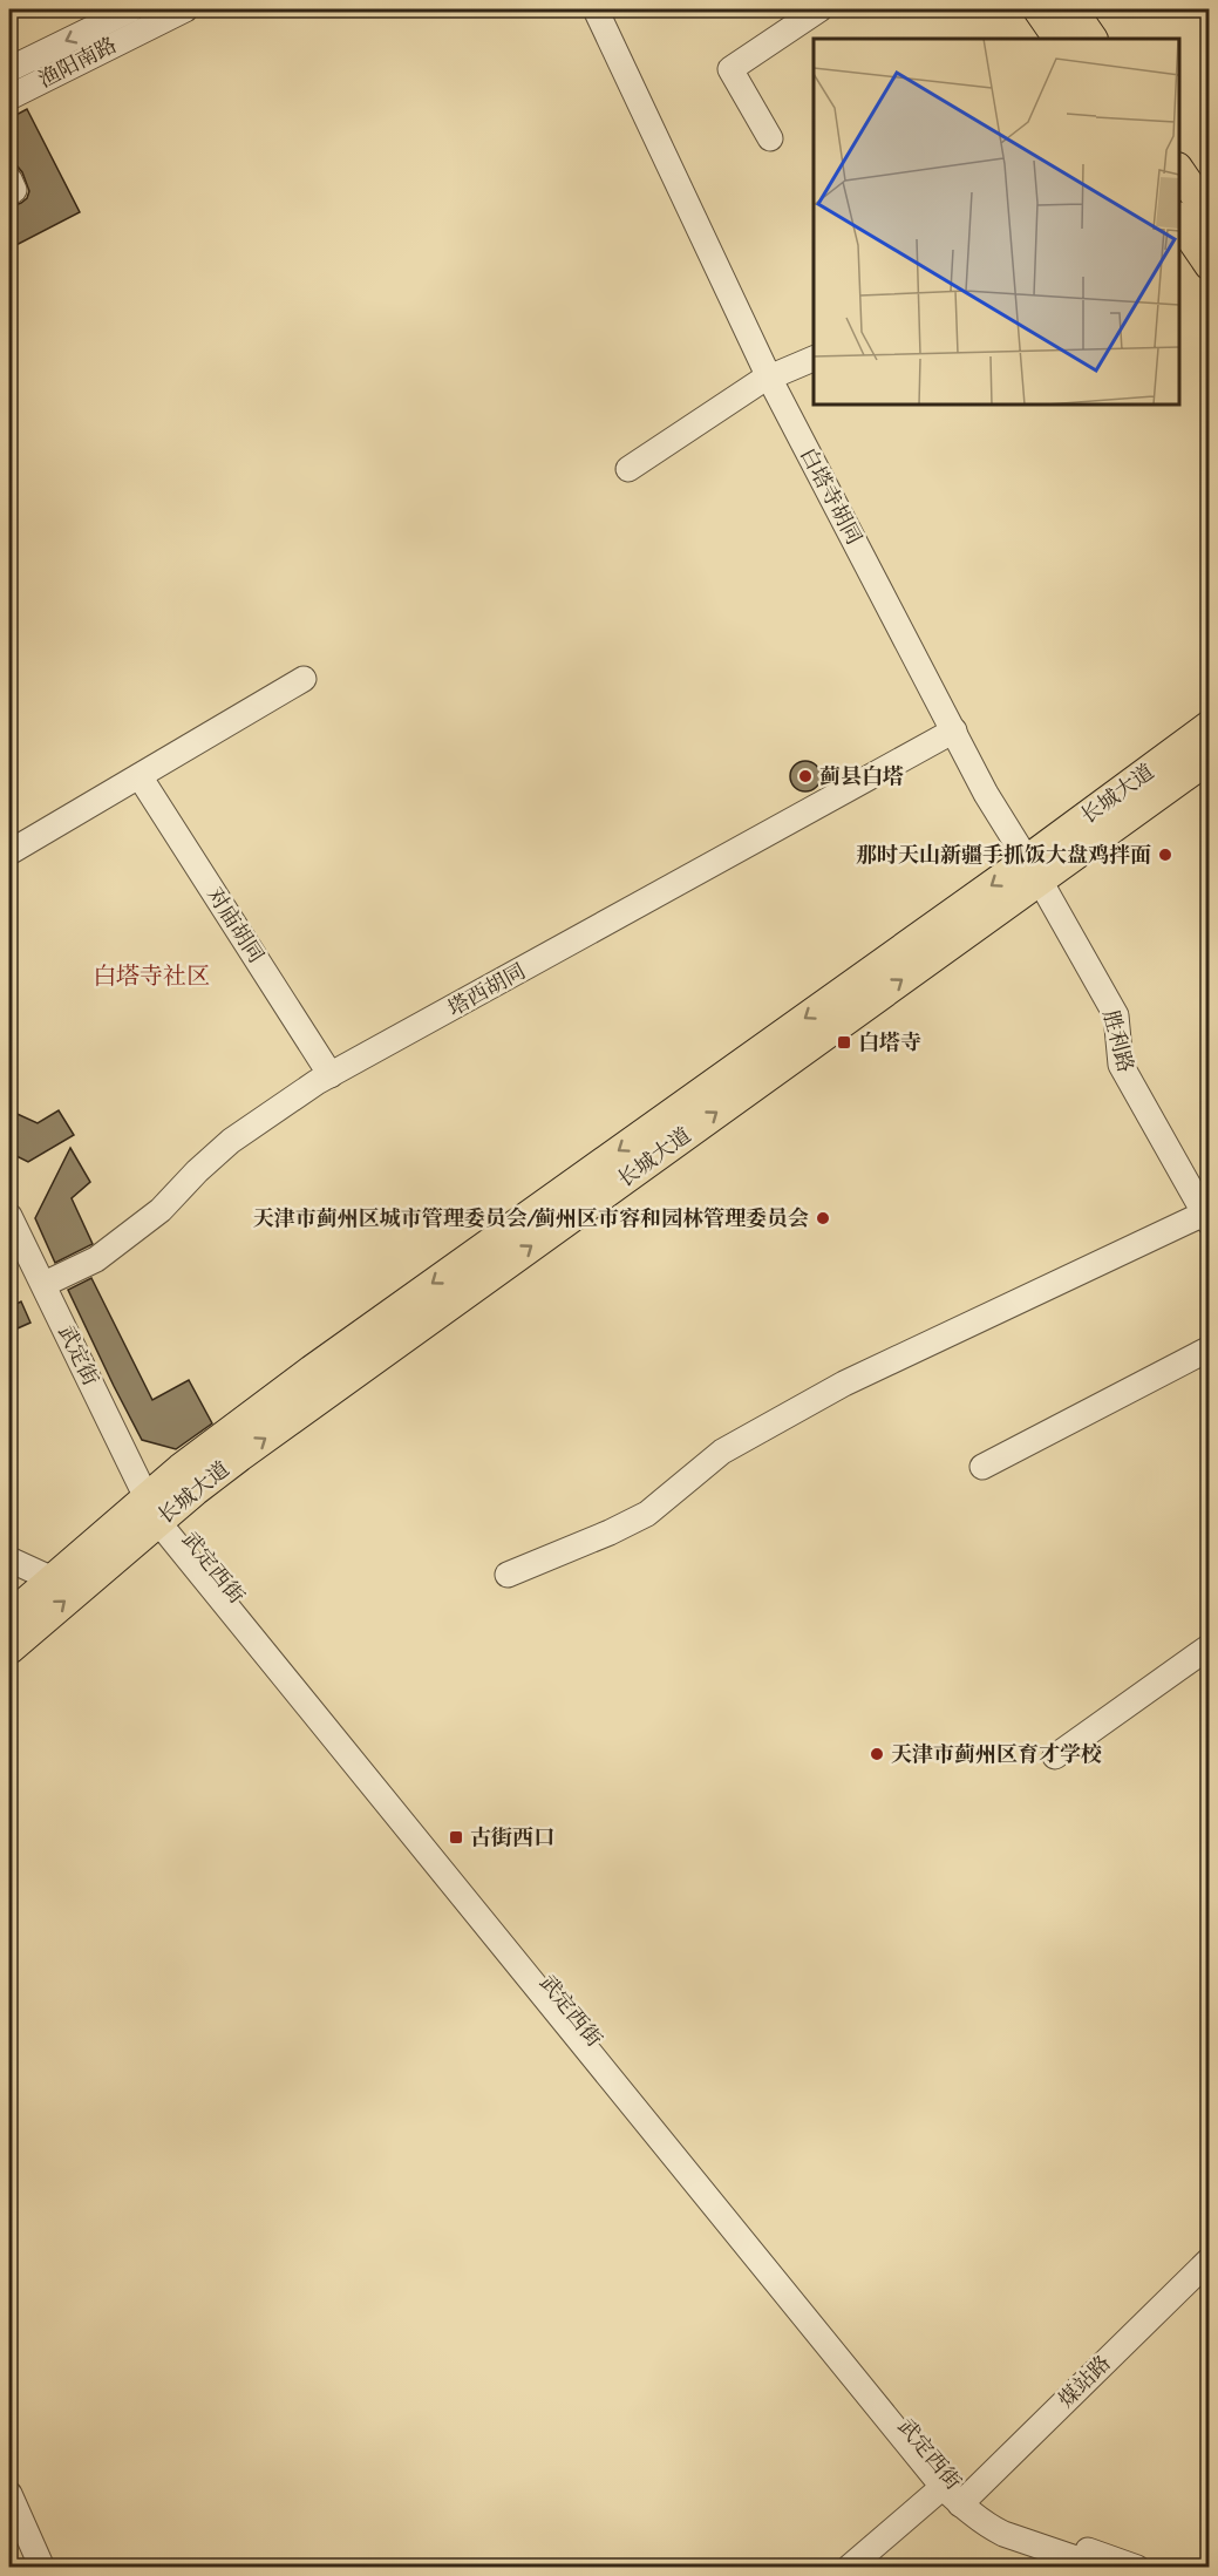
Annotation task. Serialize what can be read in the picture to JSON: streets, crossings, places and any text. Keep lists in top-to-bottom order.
{
  "streets": {
    "main road": ["长城大道"],
    "street": [
      "渔阳南路",
      "白塔寺胡同",
      "对庙胡同",
      "塔西胡同",
      "胜利路",
      "武定街",
      "武定西街",
      "煤站路"
    ]
  },
  "crossings": [
    ["白塔寺胡同", "长城大道"],
    ["白塔寺胡同", "塔西胡同"],
    ["白塔寺胡同", "胜利路"],
    ["长城大道", "胜利路"],
    ["长城大道", "武定街"],
    ["长城大道", "武定西街"],
    ["对庙胡同", "塔西胡同"],
    ["塔西胡同", "武定街"],
    ["武定街", "武定西街"],
    ["武定西街", "煤站路"]
  ],
  "districts": ["白塔寺社区"],
  "places": {
    "other": [
      "蓟县白塔",
      "那时天山新疆手抓饭大盘鸡拌面",
      "天津市蓟州区城市管理委员会/蓟州区市容和园林管理委员会",
      "天津市蓟州区育才学校"
    ],
    "transit": ["白塔寺", "古街西口"]
  }
}
